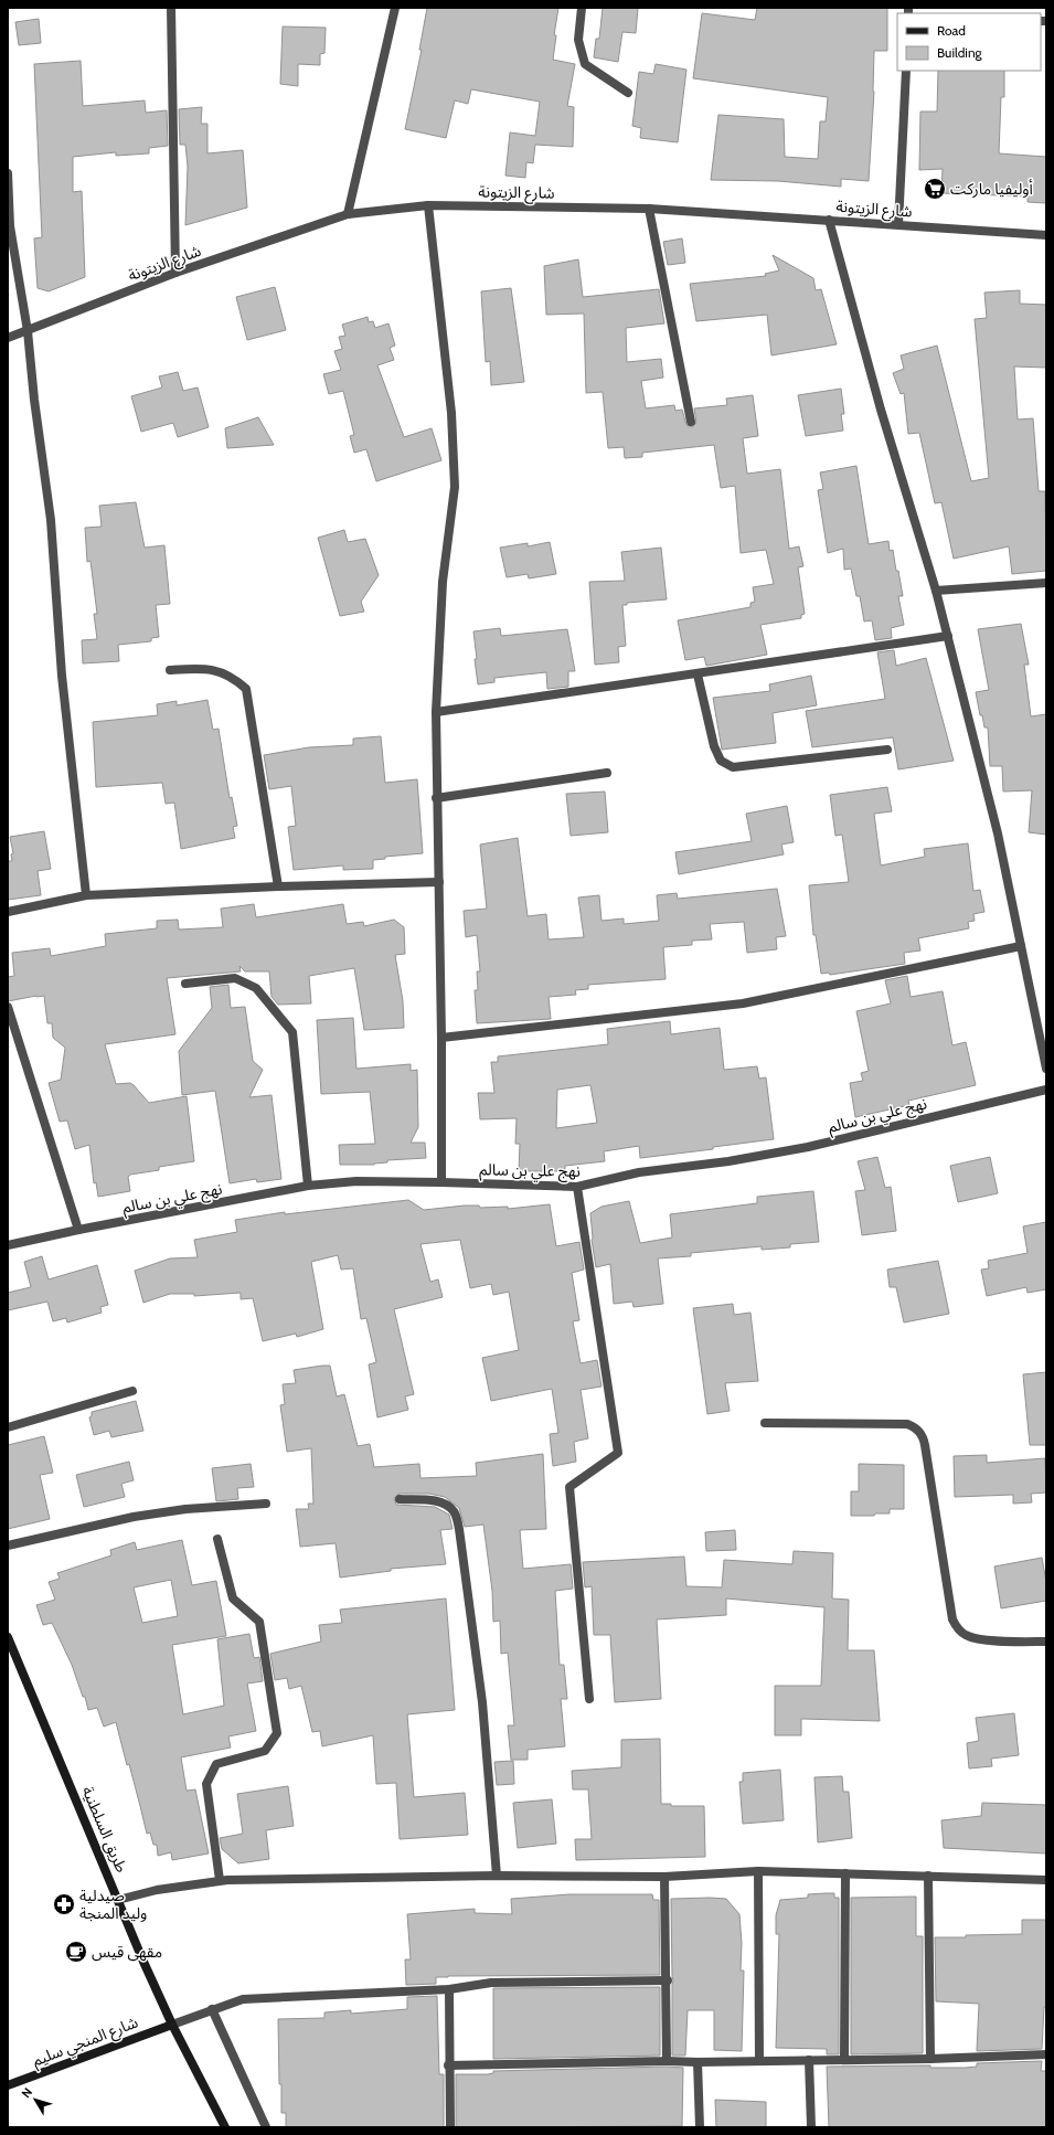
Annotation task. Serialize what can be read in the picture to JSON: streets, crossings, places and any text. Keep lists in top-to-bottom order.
{
  "streets": {
    "main road": ["طريق السلطنية", "شارع المنجي سليم"],
    "street": ["شارع الزيتونة", "نهج علي بن سالم"]
  },
  "crossings": [
    ["طريق السلطنية", "شارع المنجي سليم"]
  ],
  "places": {
    "supermarket": ["أوليفيا ماركت"],
    "pharmacy": ["صيدلية وليد المنجة"],
    "cafe": ["مقهى قيس"]
  },
  "legend": ["Road", "Building"],
  "north": "top left"
}
